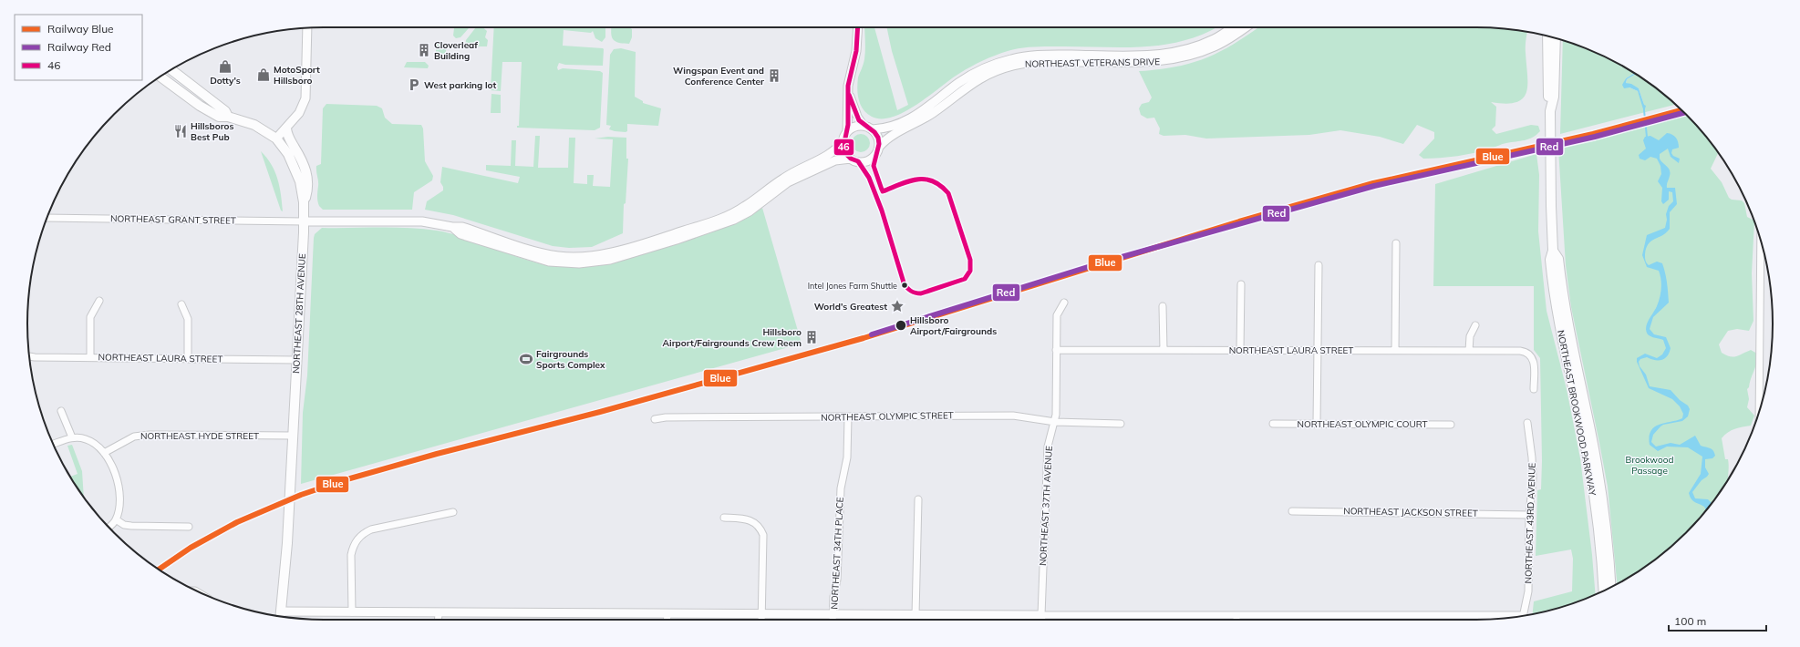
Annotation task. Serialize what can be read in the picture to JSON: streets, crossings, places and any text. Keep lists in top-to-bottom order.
{
  "streets": {
    "main road": ["NORTHEAST 28TH AVENUE", "NORTHEAST BROOKWOOD PARKWAY"],
    "street": [
      "NORTHEAST VETERANS DRIVE",
      "NORTHEAST GRANT STREET",
      "NORTHEAST LAURA STREET",
      "NORTHEAST OLYMPIC STREET",
      "NORTHEAST OLYMPIC COURT",
      "NORTHEAST HYDE STREET",
      "NORTHEAST 37TH AVENUE",
      "NORTHEAST JACKSON STREET",
      "NORTHEAST 43RD AVENUE",
      "NORTHEAST 34TH PLACE"
    ]
  },
  "crossings": [
    ["NORTHEAST GRANT STREET", "NORTHEAST 28TH AVENUE"],
    ["NORTHEAST 28TH AVENUE", "NORTHEAST LAURA STREET"],
    ["NORTHEAST 28TH AVENUE", "NORTHEAST HYDE STREET"],
    ["NORTHEAST LAURA STREET", "NORTHEAST 37TH AVENUE"],
    ["NORTHEAST OLYMPIC STREET", "NORTHEAST 37TH AVENUE"],
    ["NORTHEAST OLYMPIC STREET", "NORTHEAST 34TH PLACE"],
    ["NORTHEAST JACKSON STREET", "NORTHEAST 43RD AVENUE"]
  ],
  "parks": ["Brookwood Passage"],
  "places": {
    "building": ["Cloverleaf Building", "Wingspan Event and Conference Center", "Hillsboro Airport/Fairgrounds Crew Reem"],
    "shop": ["Dotty's", "MotoSport Hillsboro"],
    "parking": ["West parking lot"],
    "restaurant": ["Hillsboros Best Pub"],
    "other": ["Intel Jones Farm Shuttle", "Hillsboro Airport/Fairgrounds"],
    "place": ["World's Greatest"],
    "sports": ["Fairgrounds Sports Complex"]
  },
  "lines": ["transit line 46", "rail line Blue", "rail line Red"],
  "legend": ["Railway Blue", "Railway Red", "46"],
  "scale_bar": "100 m"
}
